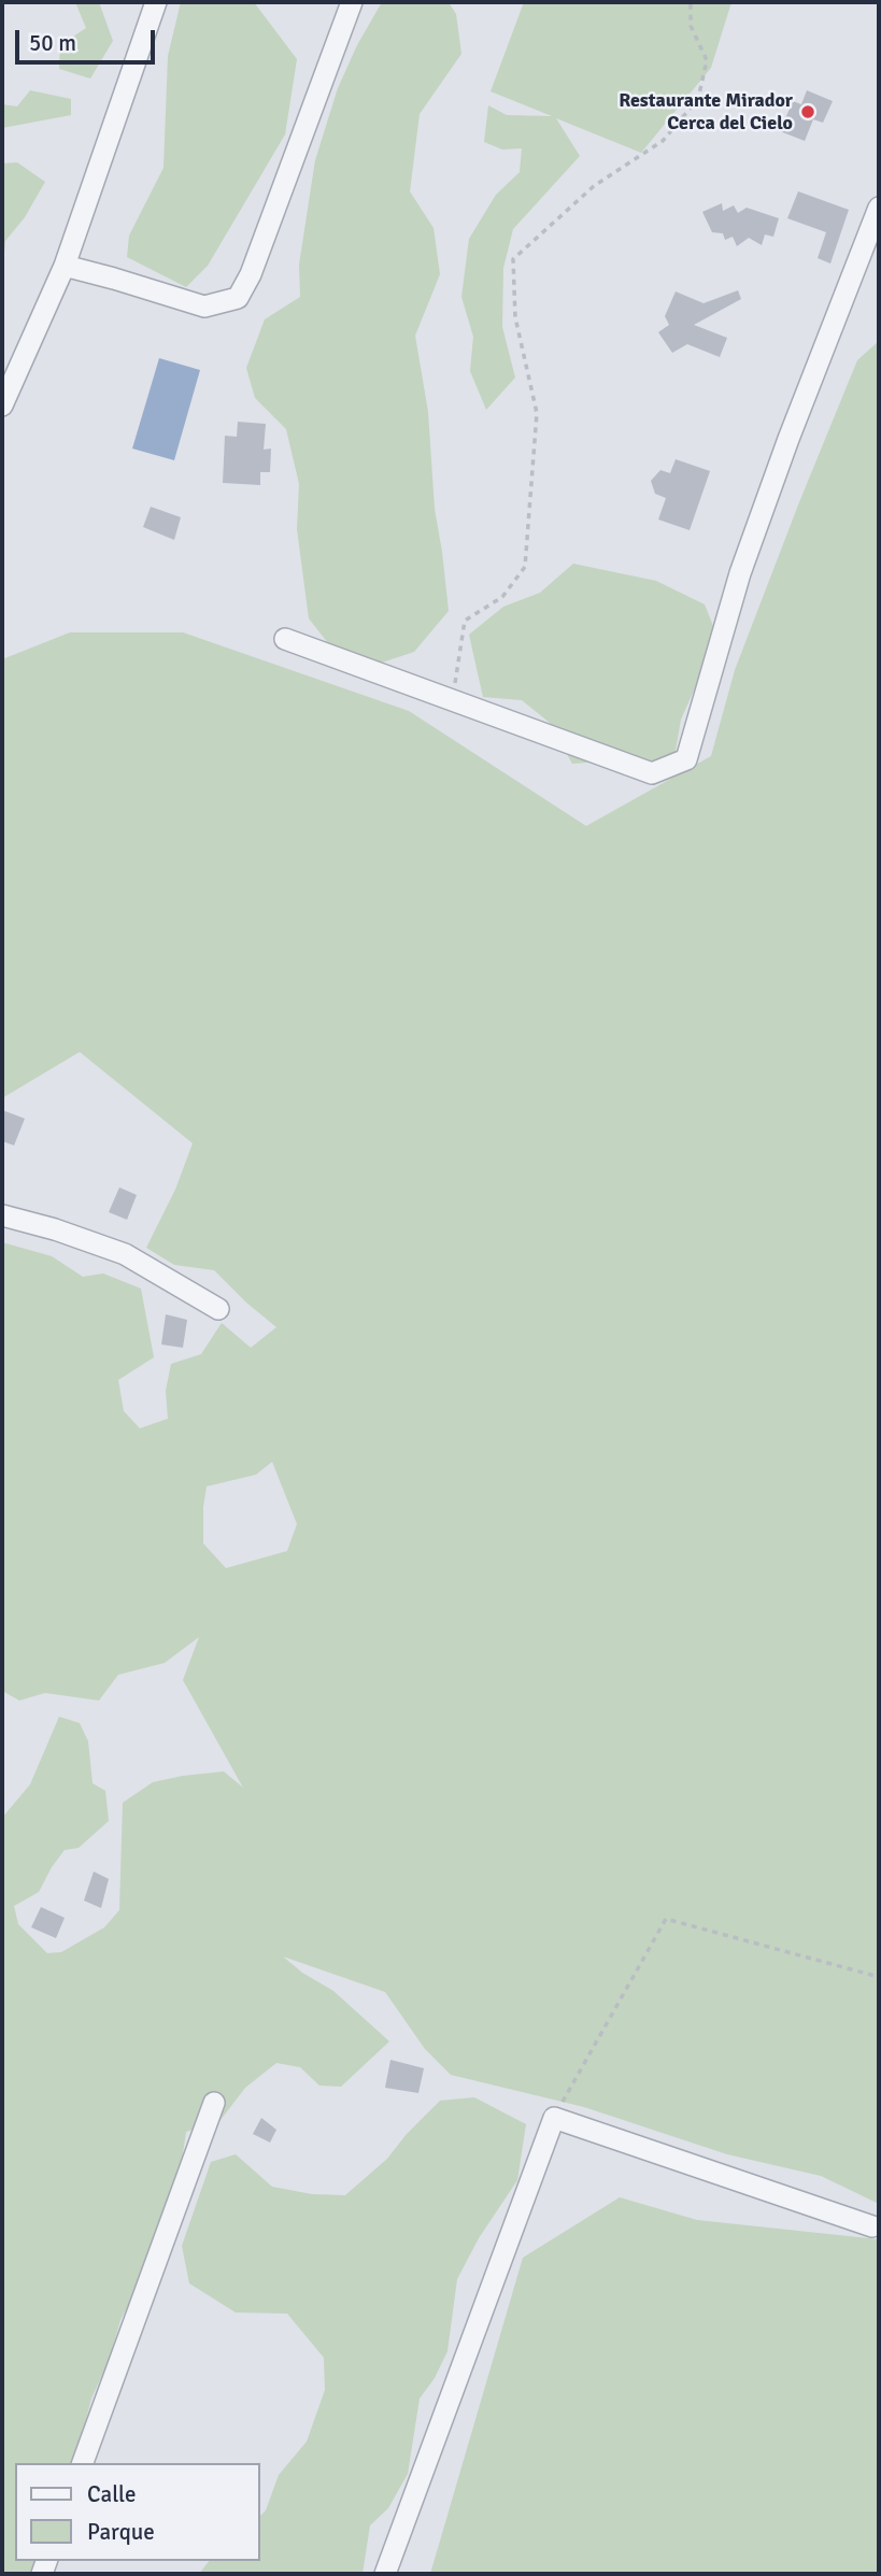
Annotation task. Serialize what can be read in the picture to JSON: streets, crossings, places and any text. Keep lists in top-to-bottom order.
{
  "places": ["Restaurante Mirador Cerca del Cielo"],
  "legend": ["Calle", "Parque"],
  "scale_bar": "50 m"
}
